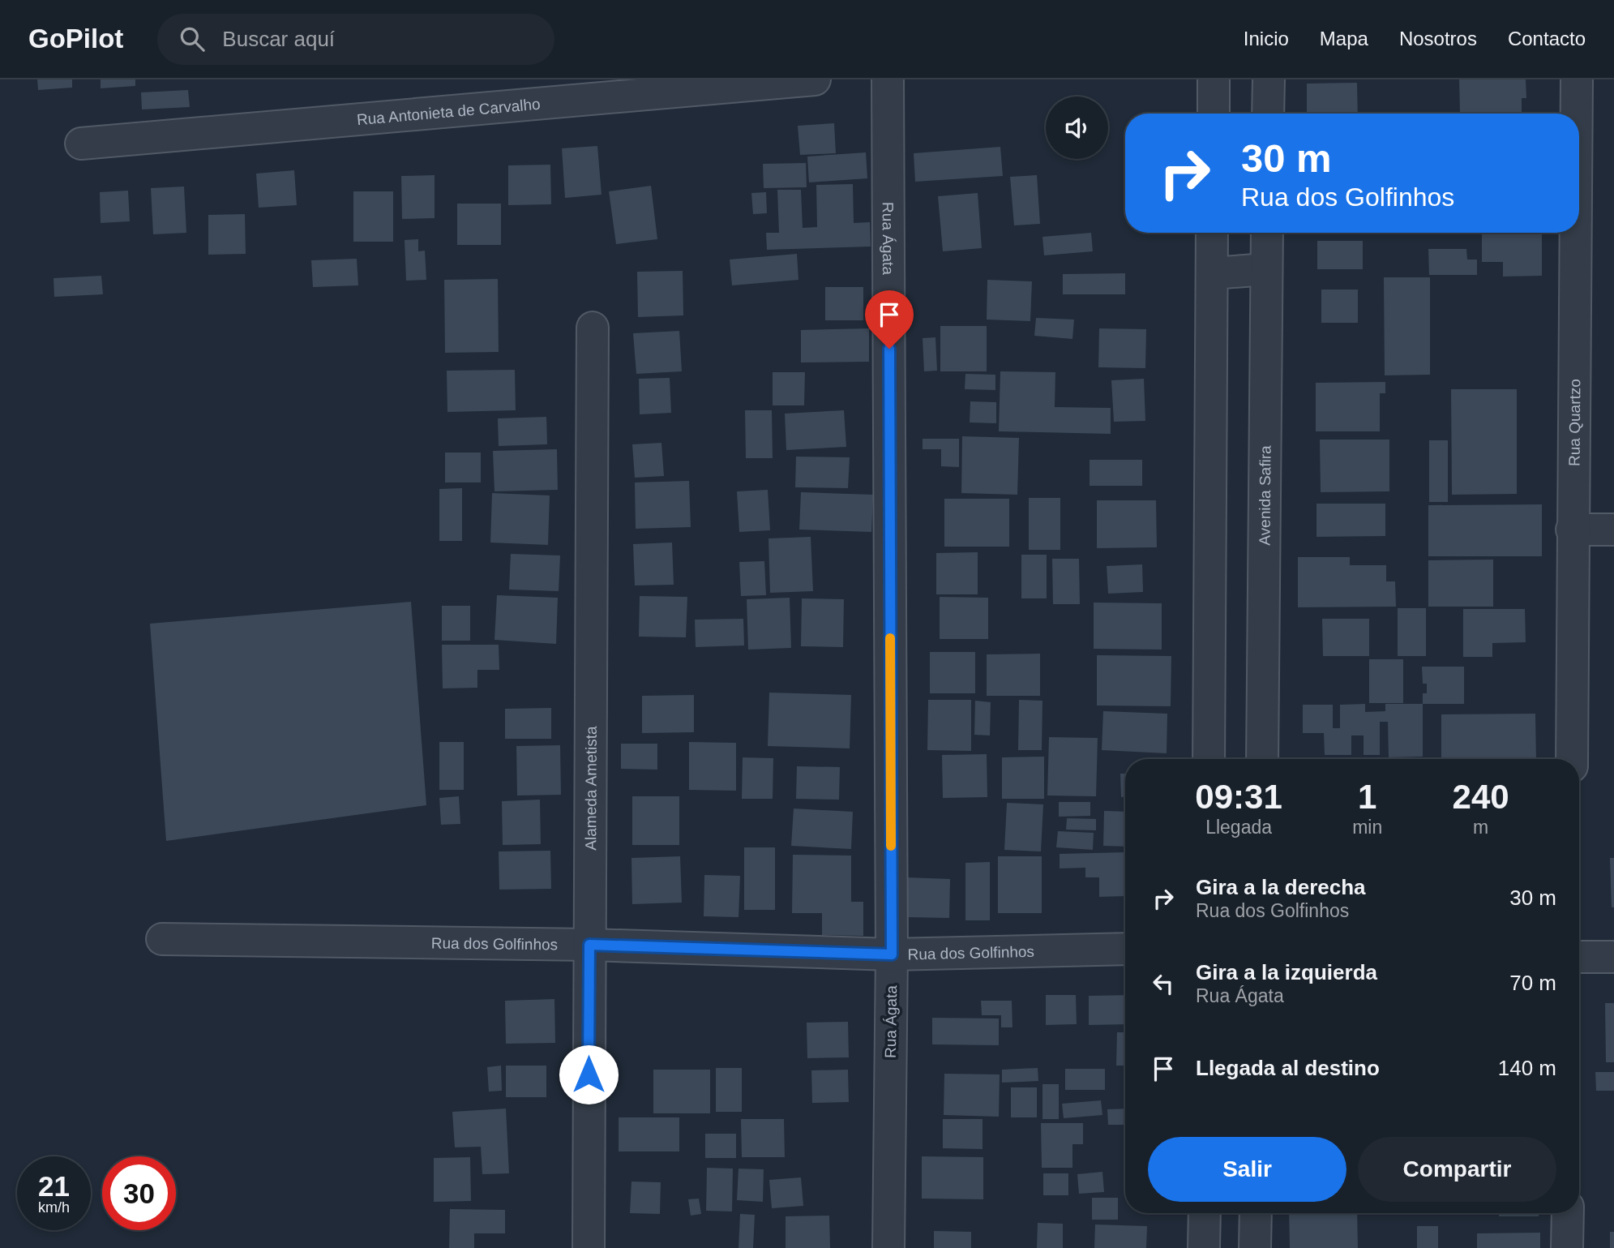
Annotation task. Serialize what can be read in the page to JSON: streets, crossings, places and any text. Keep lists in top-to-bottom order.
{
  "streets": {
    "street": [
      "Rua Antonieta de Carvalho",
      "Rua Ágata",
      "Rua Quartzo",
      "Avenida Safira",
      "Alameda Ametista",
      "Rua dos Golfinhos"
    ]
  },
  "crossings": [
    ["Rua Ágata", "Rua dos Golfinhos"],
    ["Alameda Ametista", "Rua dos Golfinhos"]
  ],
  "page": {
    "header": "GoPilot",
    "search": "Buscar aquí",
    "nav": [
      "Inicio",
      "Mapa",
      "Nosotros",
      "Contacto"
    ],
    "turn": ["30 m", "Rua dos Golfinhos"],
    "eta": [
      "09:31",
      "Llegada",
      "1",
      "min",
      "240",
      "m"
    ],
    "list": [
      {
        "name": "Gira a la derecha",
        "note": "Rua dos Golfinhos",
        "value": "30 m"
      },
      {
        "name": "Gira a la izquierda",
        "note": "Rua Ágata",
        "value": "70 m"
      },
      {
        "name": "Llegada al destino",
        "value": "140 m"
      }
    ],
    "buttons": ["Salir", "Compartir"],
    "speed": "21 km/h",
    "limit": "30"
  }
}
